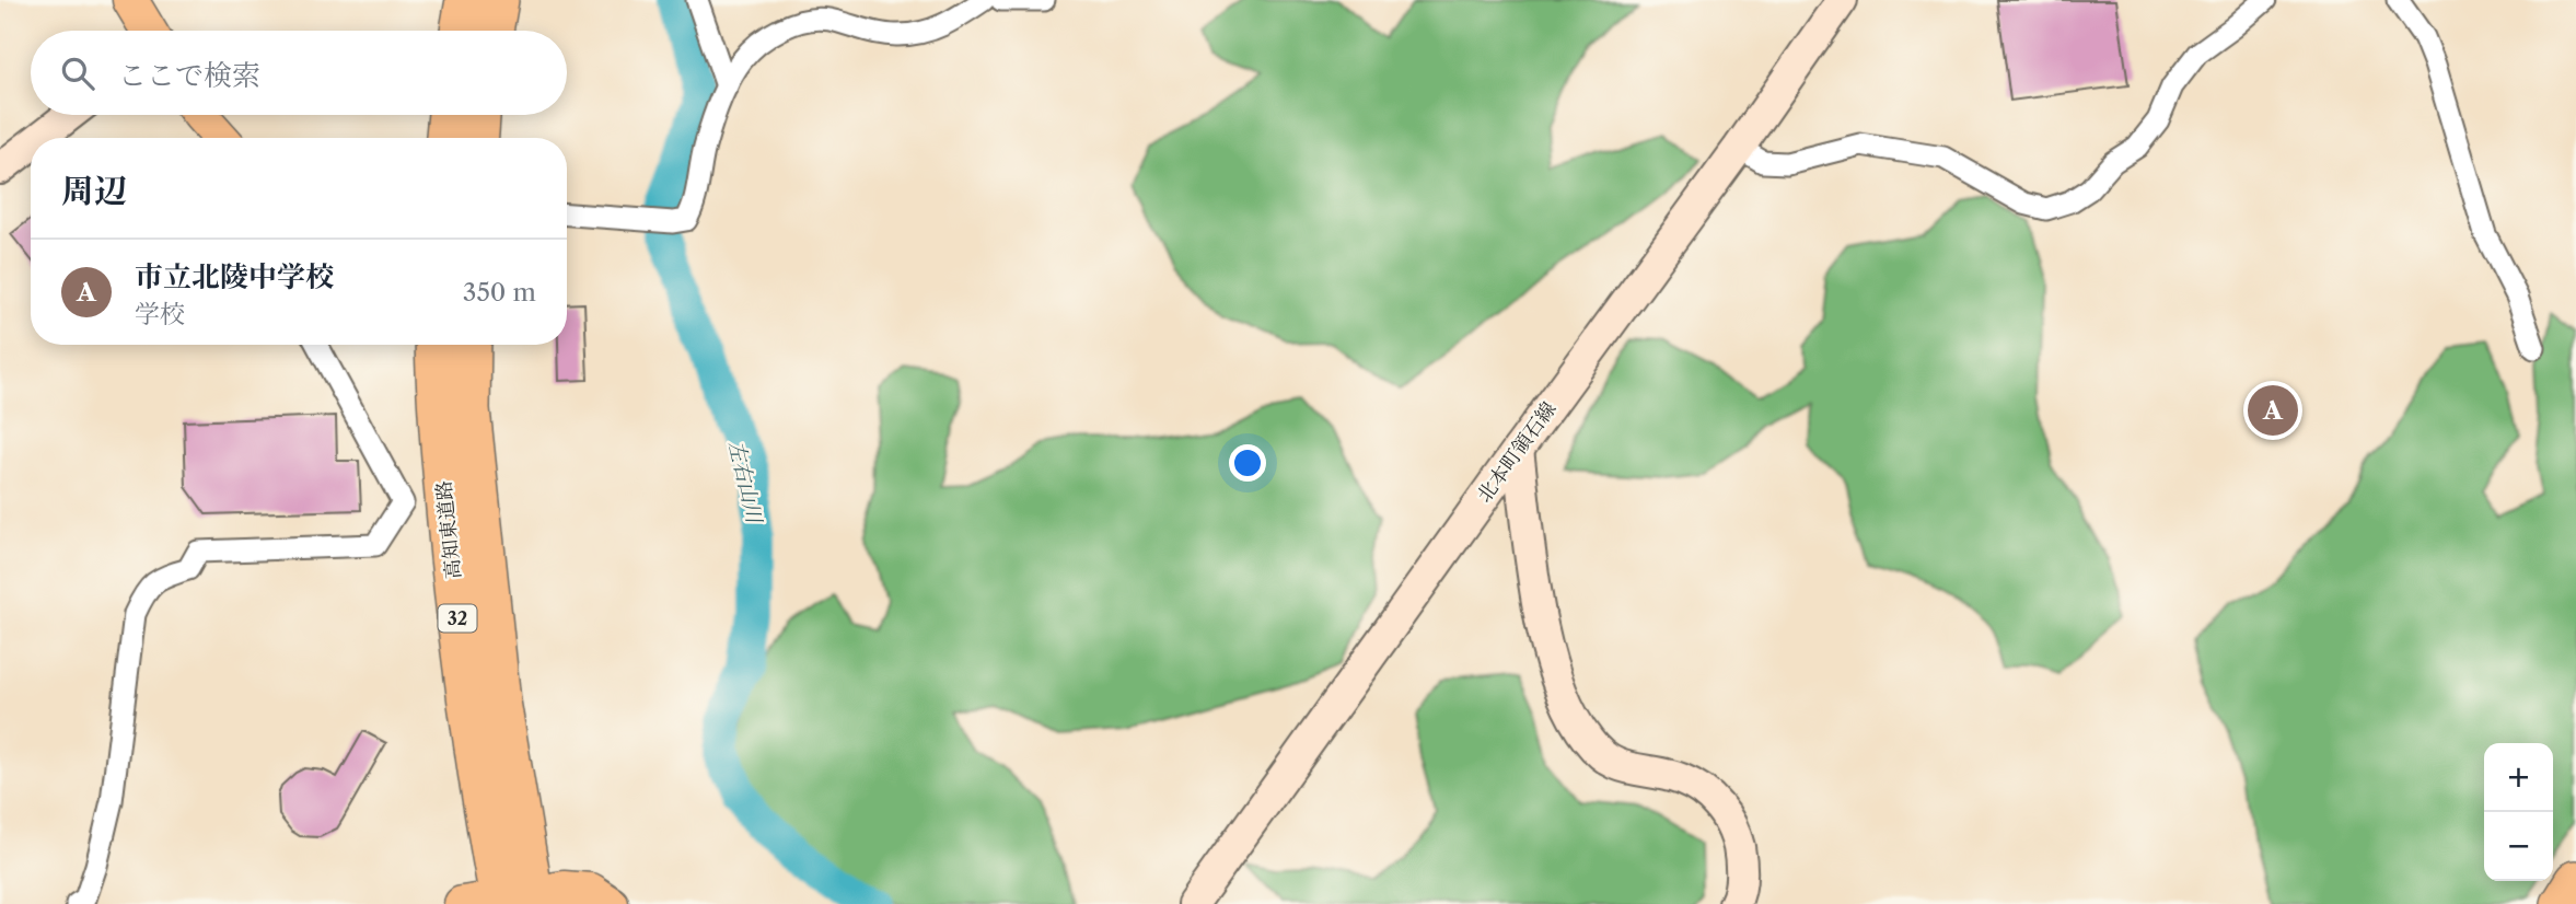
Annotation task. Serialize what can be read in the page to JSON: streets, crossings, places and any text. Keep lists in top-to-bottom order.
{
  "streets": {
    "highway": ["高知東道路", "32"],
    "main road": ["北本町領石線"]
  },
  "water": ["左右山川"],
  "page": {
    "search": "ここで検索",
    "heading": "周辺",
    "list": [
      {
        "mark": "A",
        "name": "市立北陵中学校",
        "note": "学校",
        "value": "350 m"
      }
    ],
    "pins": "A",
    "map_buttons": ["+", "−"]
  }
}
